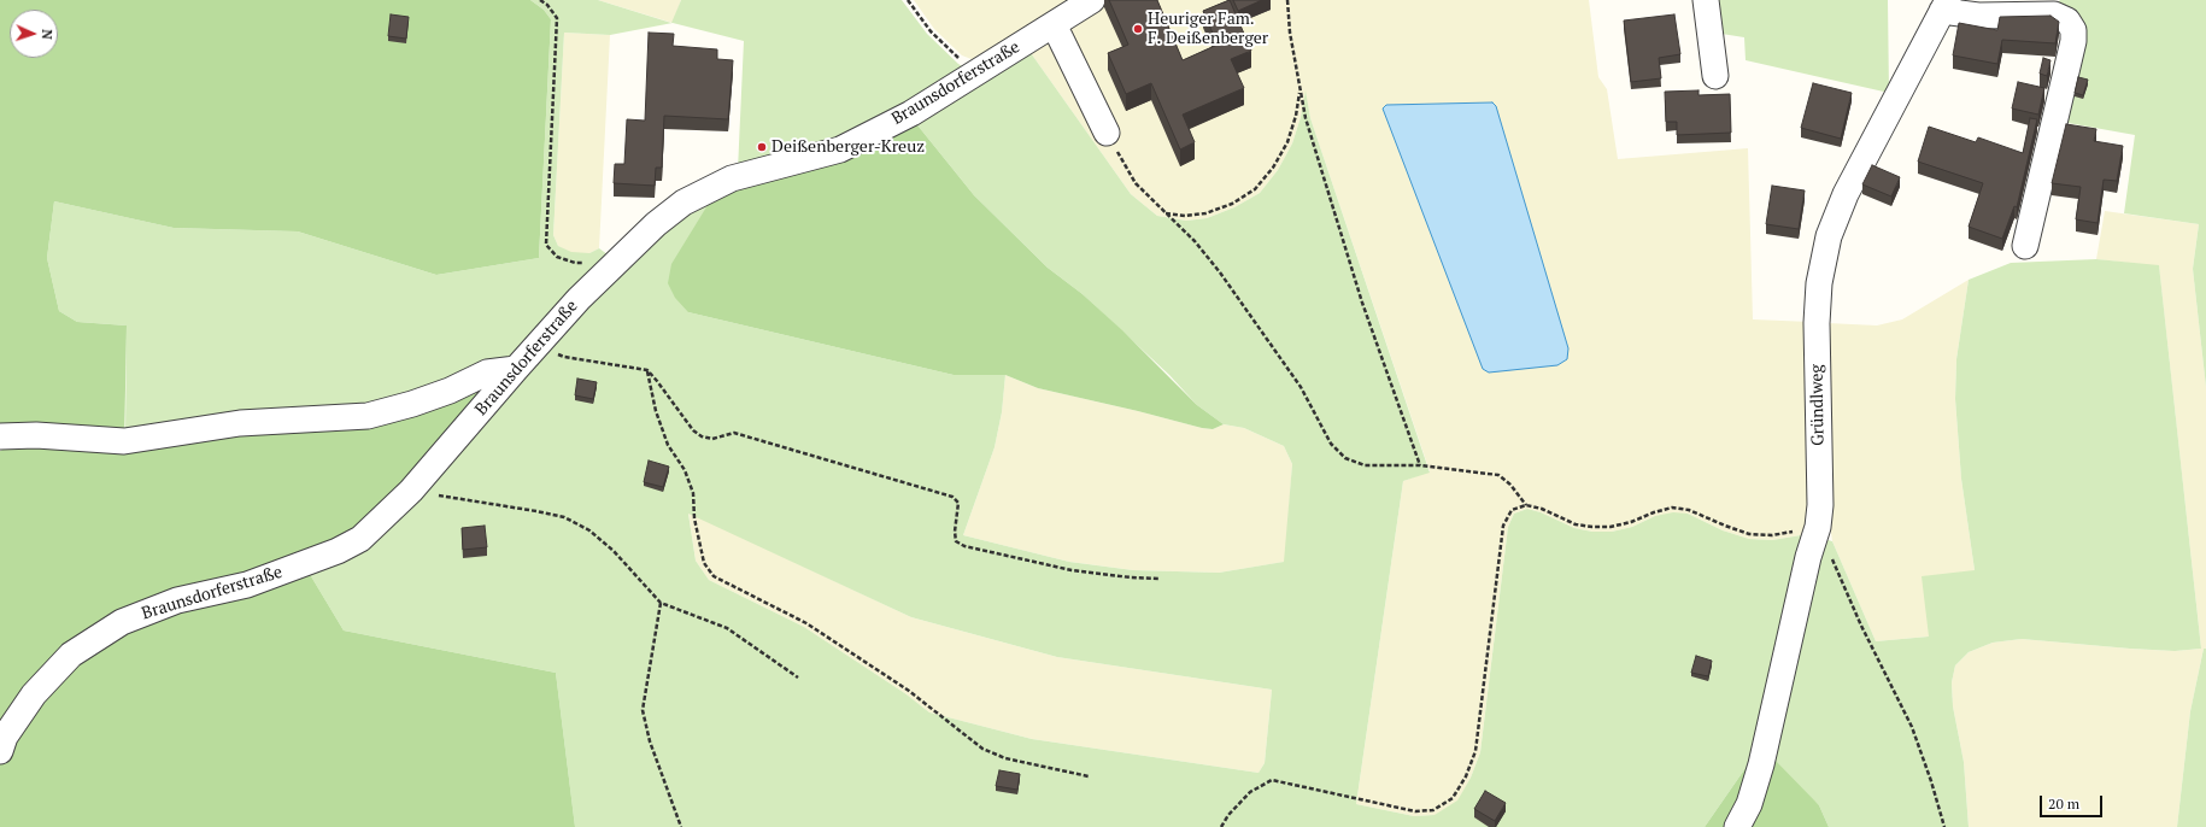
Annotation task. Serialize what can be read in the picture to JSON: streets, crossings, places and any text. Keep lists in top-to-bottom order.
{
  "streets": {
    "street": ["Braunsdorferstraße", "Gründlweg"]
  },
  "places": ["Heuriger Fam. F. Deißenberger", "Deißenberger-Kreuz"],
  "scale_bar": "20 m",
  "north": "right"
}
